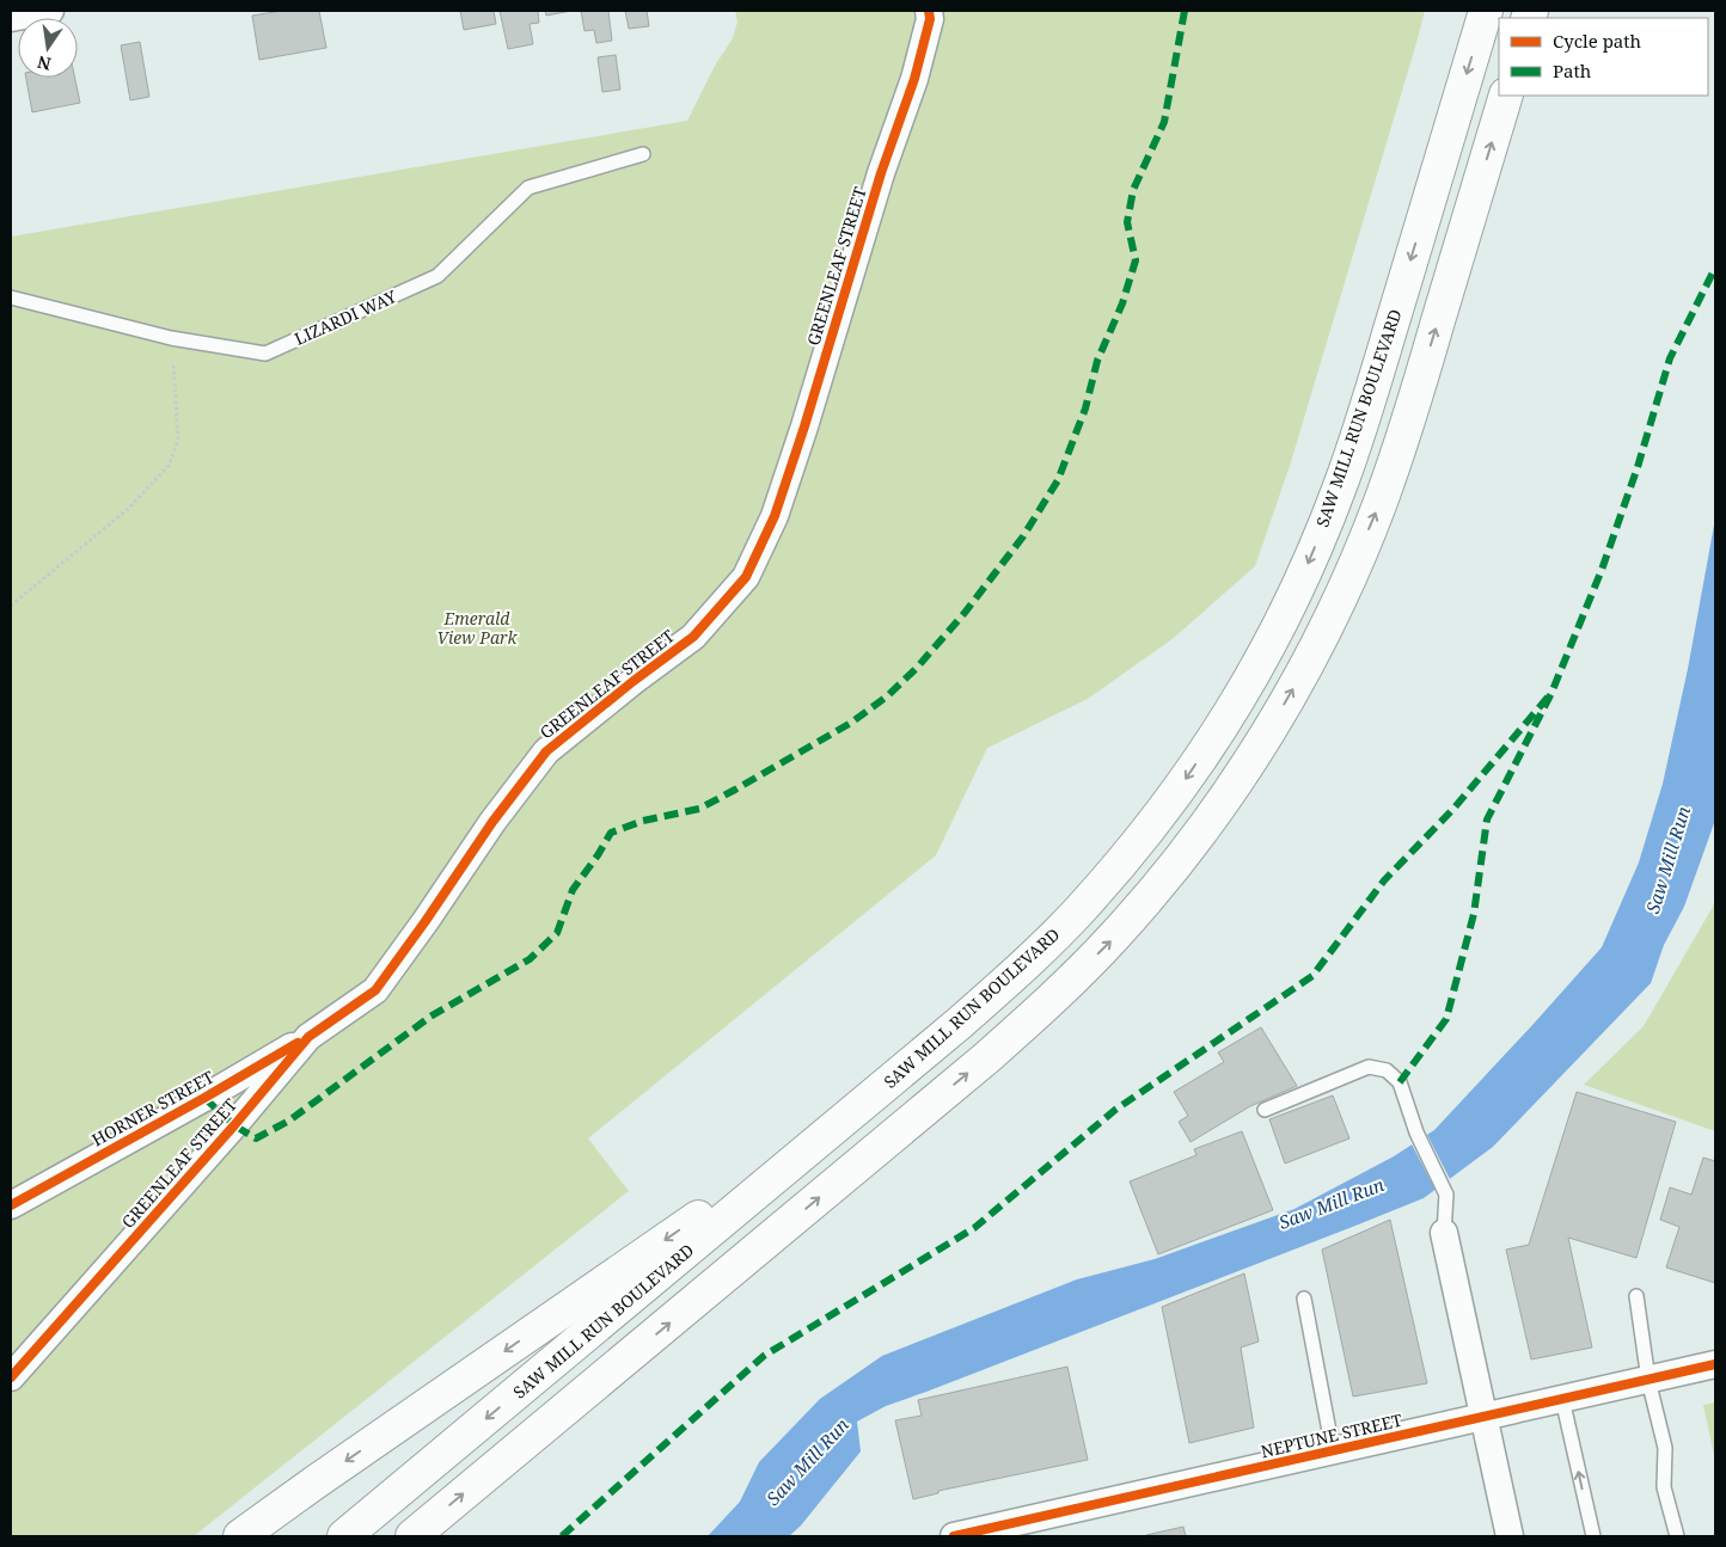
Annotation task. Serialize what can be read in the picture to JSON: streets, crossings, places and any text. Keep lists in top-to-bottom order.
{
  "streets": {
    "highway": ["SAW MILL RUN BOULEVARD"],
    "street": ["GREENLEAF STREET", "HORNER STREET", "NEPTUNE STREET"],
    "lane": ["LIZARDI WAY"]
  },
  "crossings": [
    ["GREENLEAF STREET", "HORNER STREET"]
  ],
  "water": ["Saw Mill Run"],
  "parks": ["Emerald View Park"],
  "legend": ["Cycle path", "Path"],
  "north": "bottom"
}
